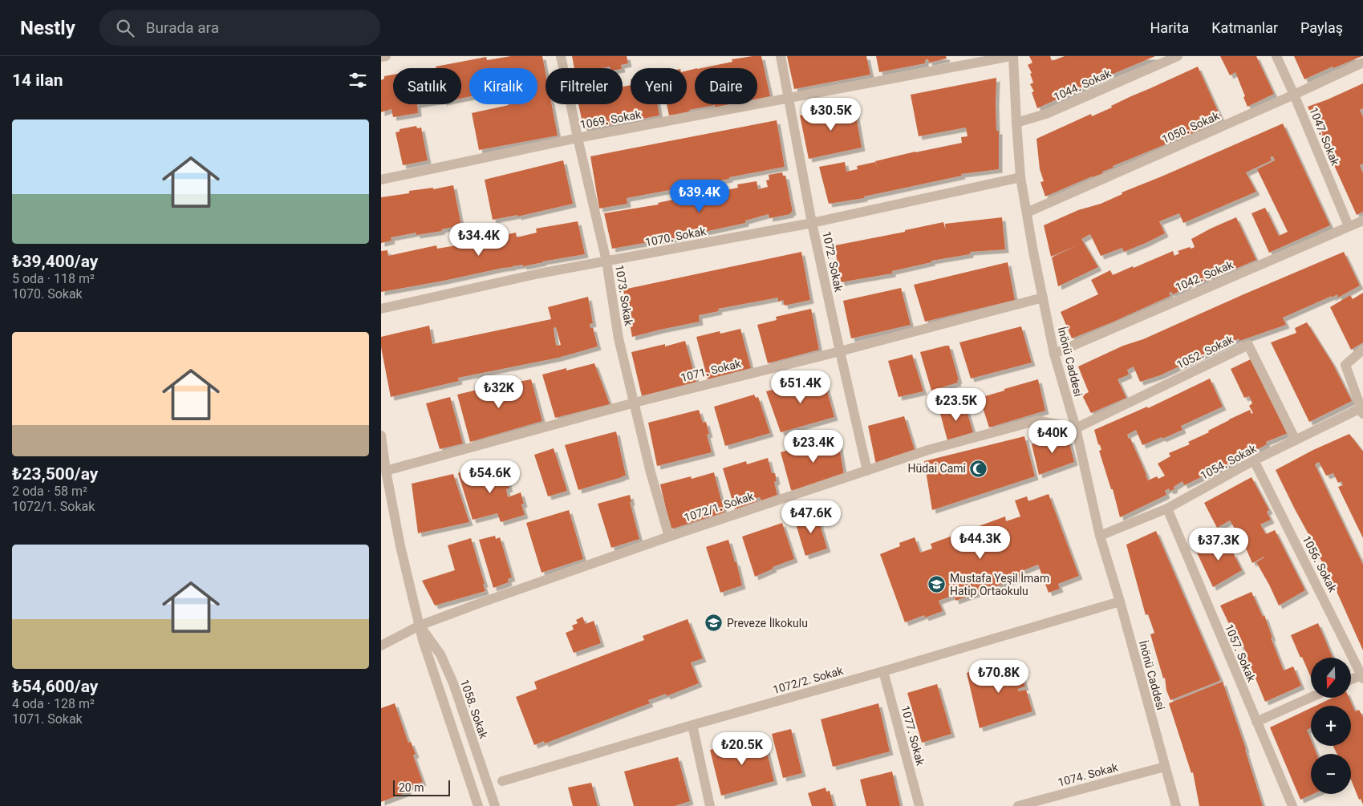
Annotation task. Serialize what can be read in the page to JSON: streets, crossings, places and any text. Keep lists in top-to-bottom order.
{
  "streets": {
    "street": [
      "1044. Sokak",
      "1069. Sokak",
      "1050. Sokak",
      "1047. Sokak",
      "1070. Sokak",
      "1072. Sokak",
      "1042. Sokak",
      "1073. Sokak",
      "1052. Sokak",
      "İnönü Caddesi",
      "1071. Sokak",
      "1054. Sokak",
      "1072/1. Sokak",
      "1056. Sokak",
      "1057. Sokak",
      "1072/2. Sokak",
      "1058. Sokak",
      "1077. Sokak",
      "1074. Sokak"
    ]
  },
  "crossings": [
    ["1044. Sokak", "İnönü Caddesi"],
    ["1069. Sokak", "1072. Sokak"],
    ["1069. Sokak", "1073. Sokak"],
    ["1050. Sokak", "1047. Sokak"],
    ["1050. Sokak", "İnönü Caddesi"],
    ["1047. Sokak", "1042. Sokak"],
    ["1070. Sokak", "1072. Sokak"],
    ["1070. Sokak", "1073. Sokak"],
    ["1070. Sokak", "İnönü Caddesi"],
    ["1072. Sokak", "1071. Sokak"],
    ["1072. Sokak", "1072/1. Sokak"],
    ["1042. Sokak", "İnönü Caddesi"],
    ["1073. Sokak", "1071. Sokak"],
    ["1073. Sokak", "1072/1. Sokak"],
    ["1052. Sokak", "İnönü Caddesi"],
    ["1052. Sokak", "1054. Sokak"],
    ["1052. Sokak", "1072/1. Sokak"],
    ["İnönü Caddesi", "1071. Sokak"],
    ["İnönü Caddesi", "1054. Sokak"],
    ["İnönü Caddesi", "1072/1. Sokak"],
    ["İnönü Caddesi", "1072/2. Sokak"],
    ["İnönü Caddesi", "1074. Sokak"],
    ["1071. Sokak", "1058. Sokak"],
    ["1054. Sokak", "1056. Sokak"],
    ["1054. Sokak", "1057. Sokak"],
    ["1072/1. Sokak", "1058. Sokak"],
    ["1072/2. Sokak", "1077. Sokak"]
  ],
  "places": {
    "mosque": ["Hüdai Cami"],
    "school or university": ["Mustafa Yeşil İmam Hatip Ortaokulu", "Preveze İlkokulu"]
  },
  "scale_bar": "20 m",
  "north": "bottom",
  "page": {
    "header": "Nestly",
    "search": "Burada ara",
    "nav": ["Harita", "Katmanlar", "Paylaş"],
    "heading": "14 ilan",
    "chip": [
      "Satılık",
      "Kiralık",
      "Filtreler",
      "Yeni",
      "Daire"
    ],
    "price": [
      "₺30.5K",
      "₺39.4K",
      "₺34.4K",
      "₺51.4K",
      "₺32K",
      "₺23.5K",
      "₺40K",
      "₺23.4K",
      "₺54.6K",
      "₺47.6K",
      "₺44.3K",
      "₺37.3K",
      "₺70.8K",
      "₺20.5K"
    ],
    "list": [
      {
        "name": "₺39,400/ay",
        "note": "5 oda · 118 m² · 1070. Sokak"
      },
      {
        "name": "₺23,500/ay",
        "note": "2 oda · 58 m² · 1072/1. Sokak"
      },
      {
        "name": "₺54,600/ay",
        "note": "4 oda · 128 m² · 1071. Sokak"
      }
    ],
    "map_buttons": ["+", "−"],
    "scale": "20 m"
  }
}
